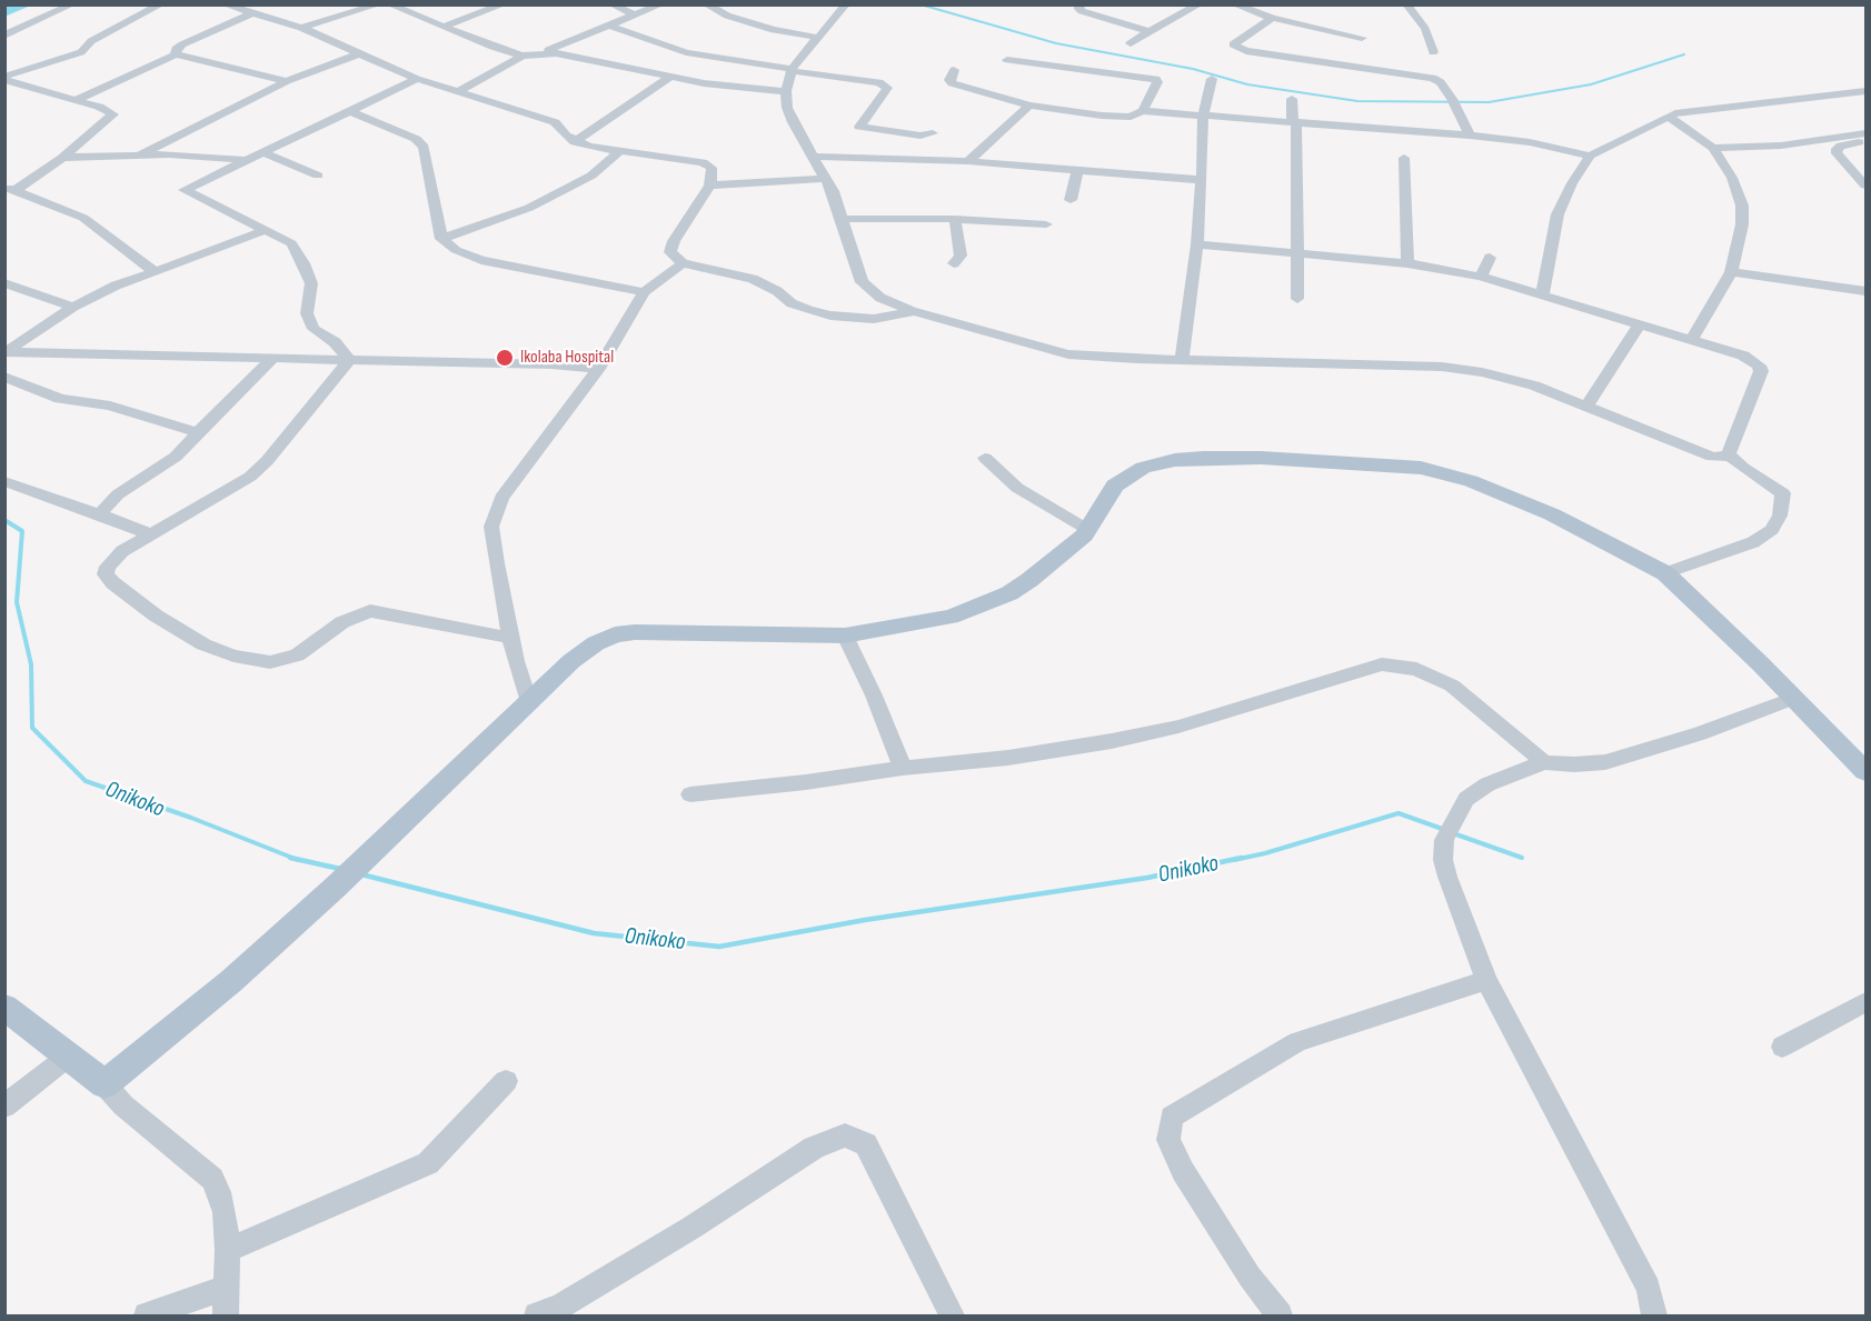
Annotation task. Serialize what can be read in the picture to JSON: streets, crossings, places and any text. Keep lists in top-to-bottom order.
{
  "water": ["Onikoko"],
  "places": ["Ikolaba Hospital"]
}
